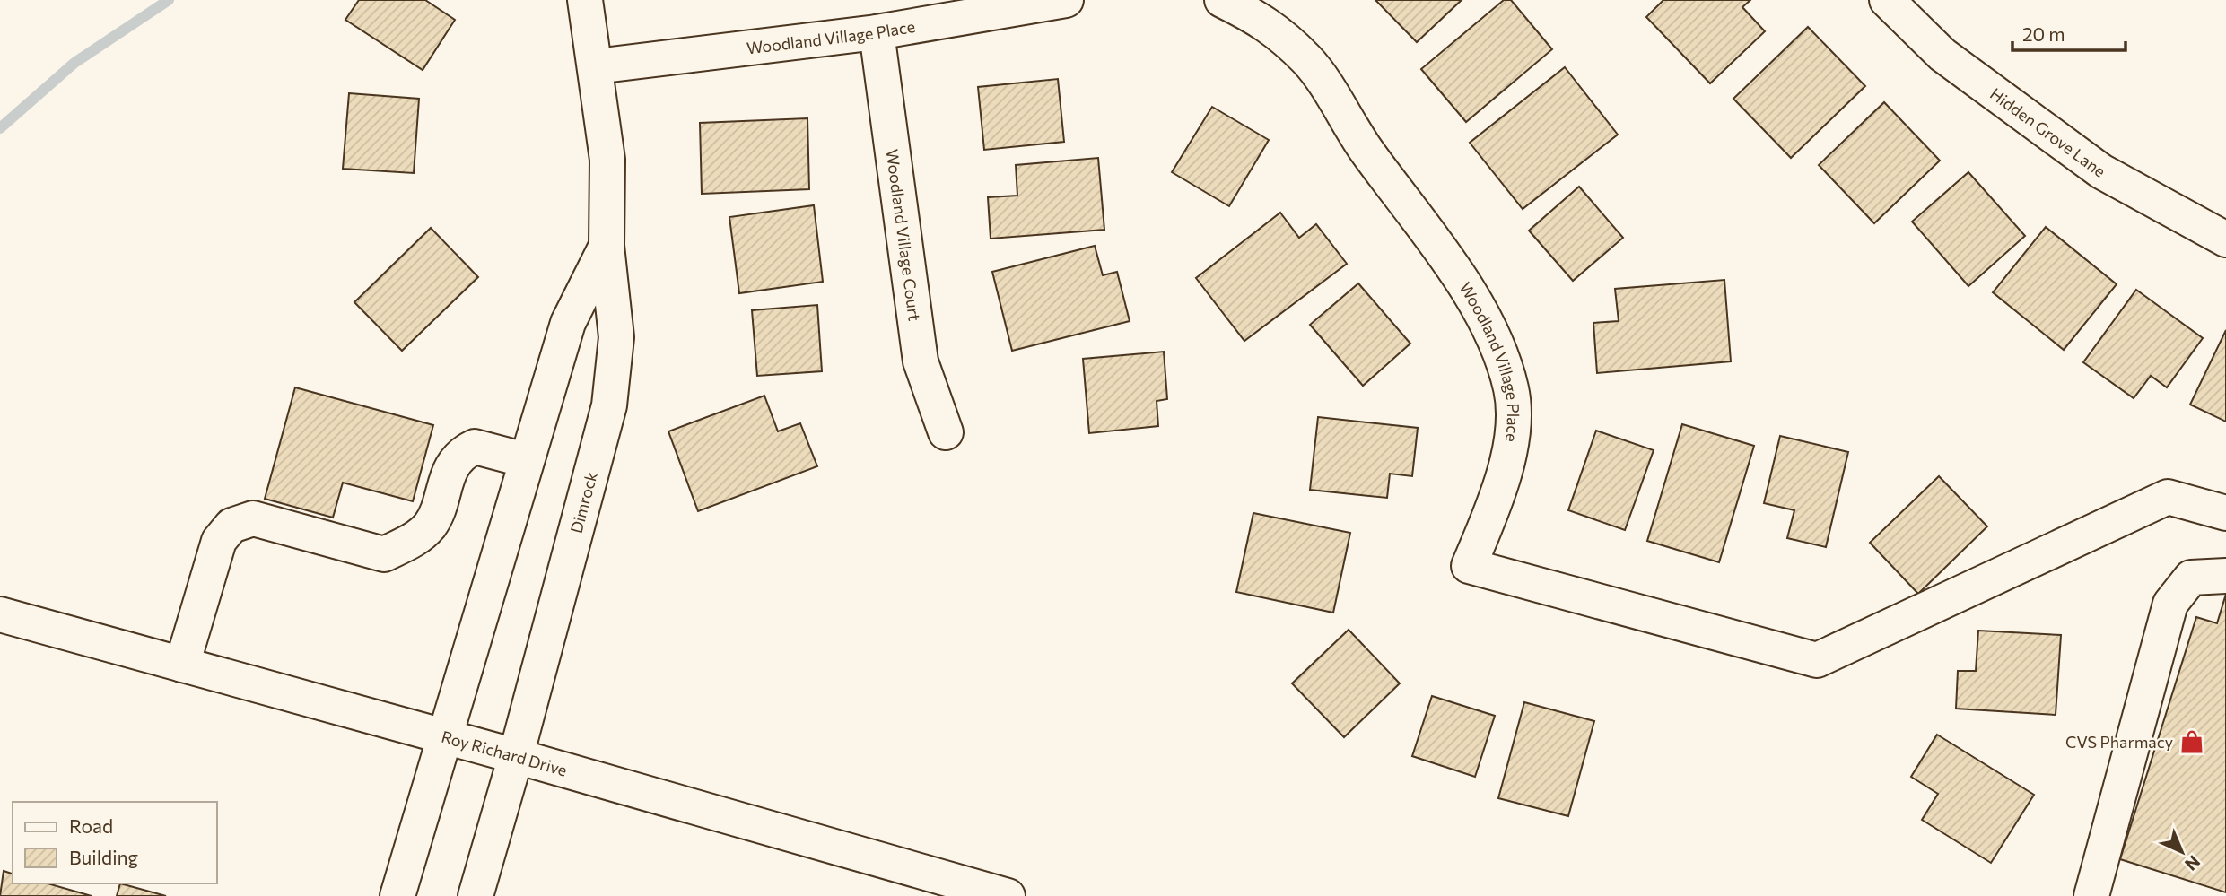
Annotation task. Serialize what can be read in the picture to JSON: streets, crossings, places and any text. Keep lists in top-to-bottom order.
{
  "streets": {
    "street": [
      "Woodland Village Place",
      "Hidden Grove Lane",
      "Woodland Village Court",
      "Dimrock",
      "Roy Richard Drive"
    ]
  },
  "crossings": [
    ["Woodland Village Place", "Woodland Village Court"],
    ["Woodland Village Place", "Dimrock"],
    ["Dimrock", "Roy Richard Drive"]
  ],
  "places": {
    "shop": ["CVS Pharmacy"]
  },
  "legend": ["Road", "Building"],
  "scale_bar": "20 m",
  "north": "bottom right"
}
